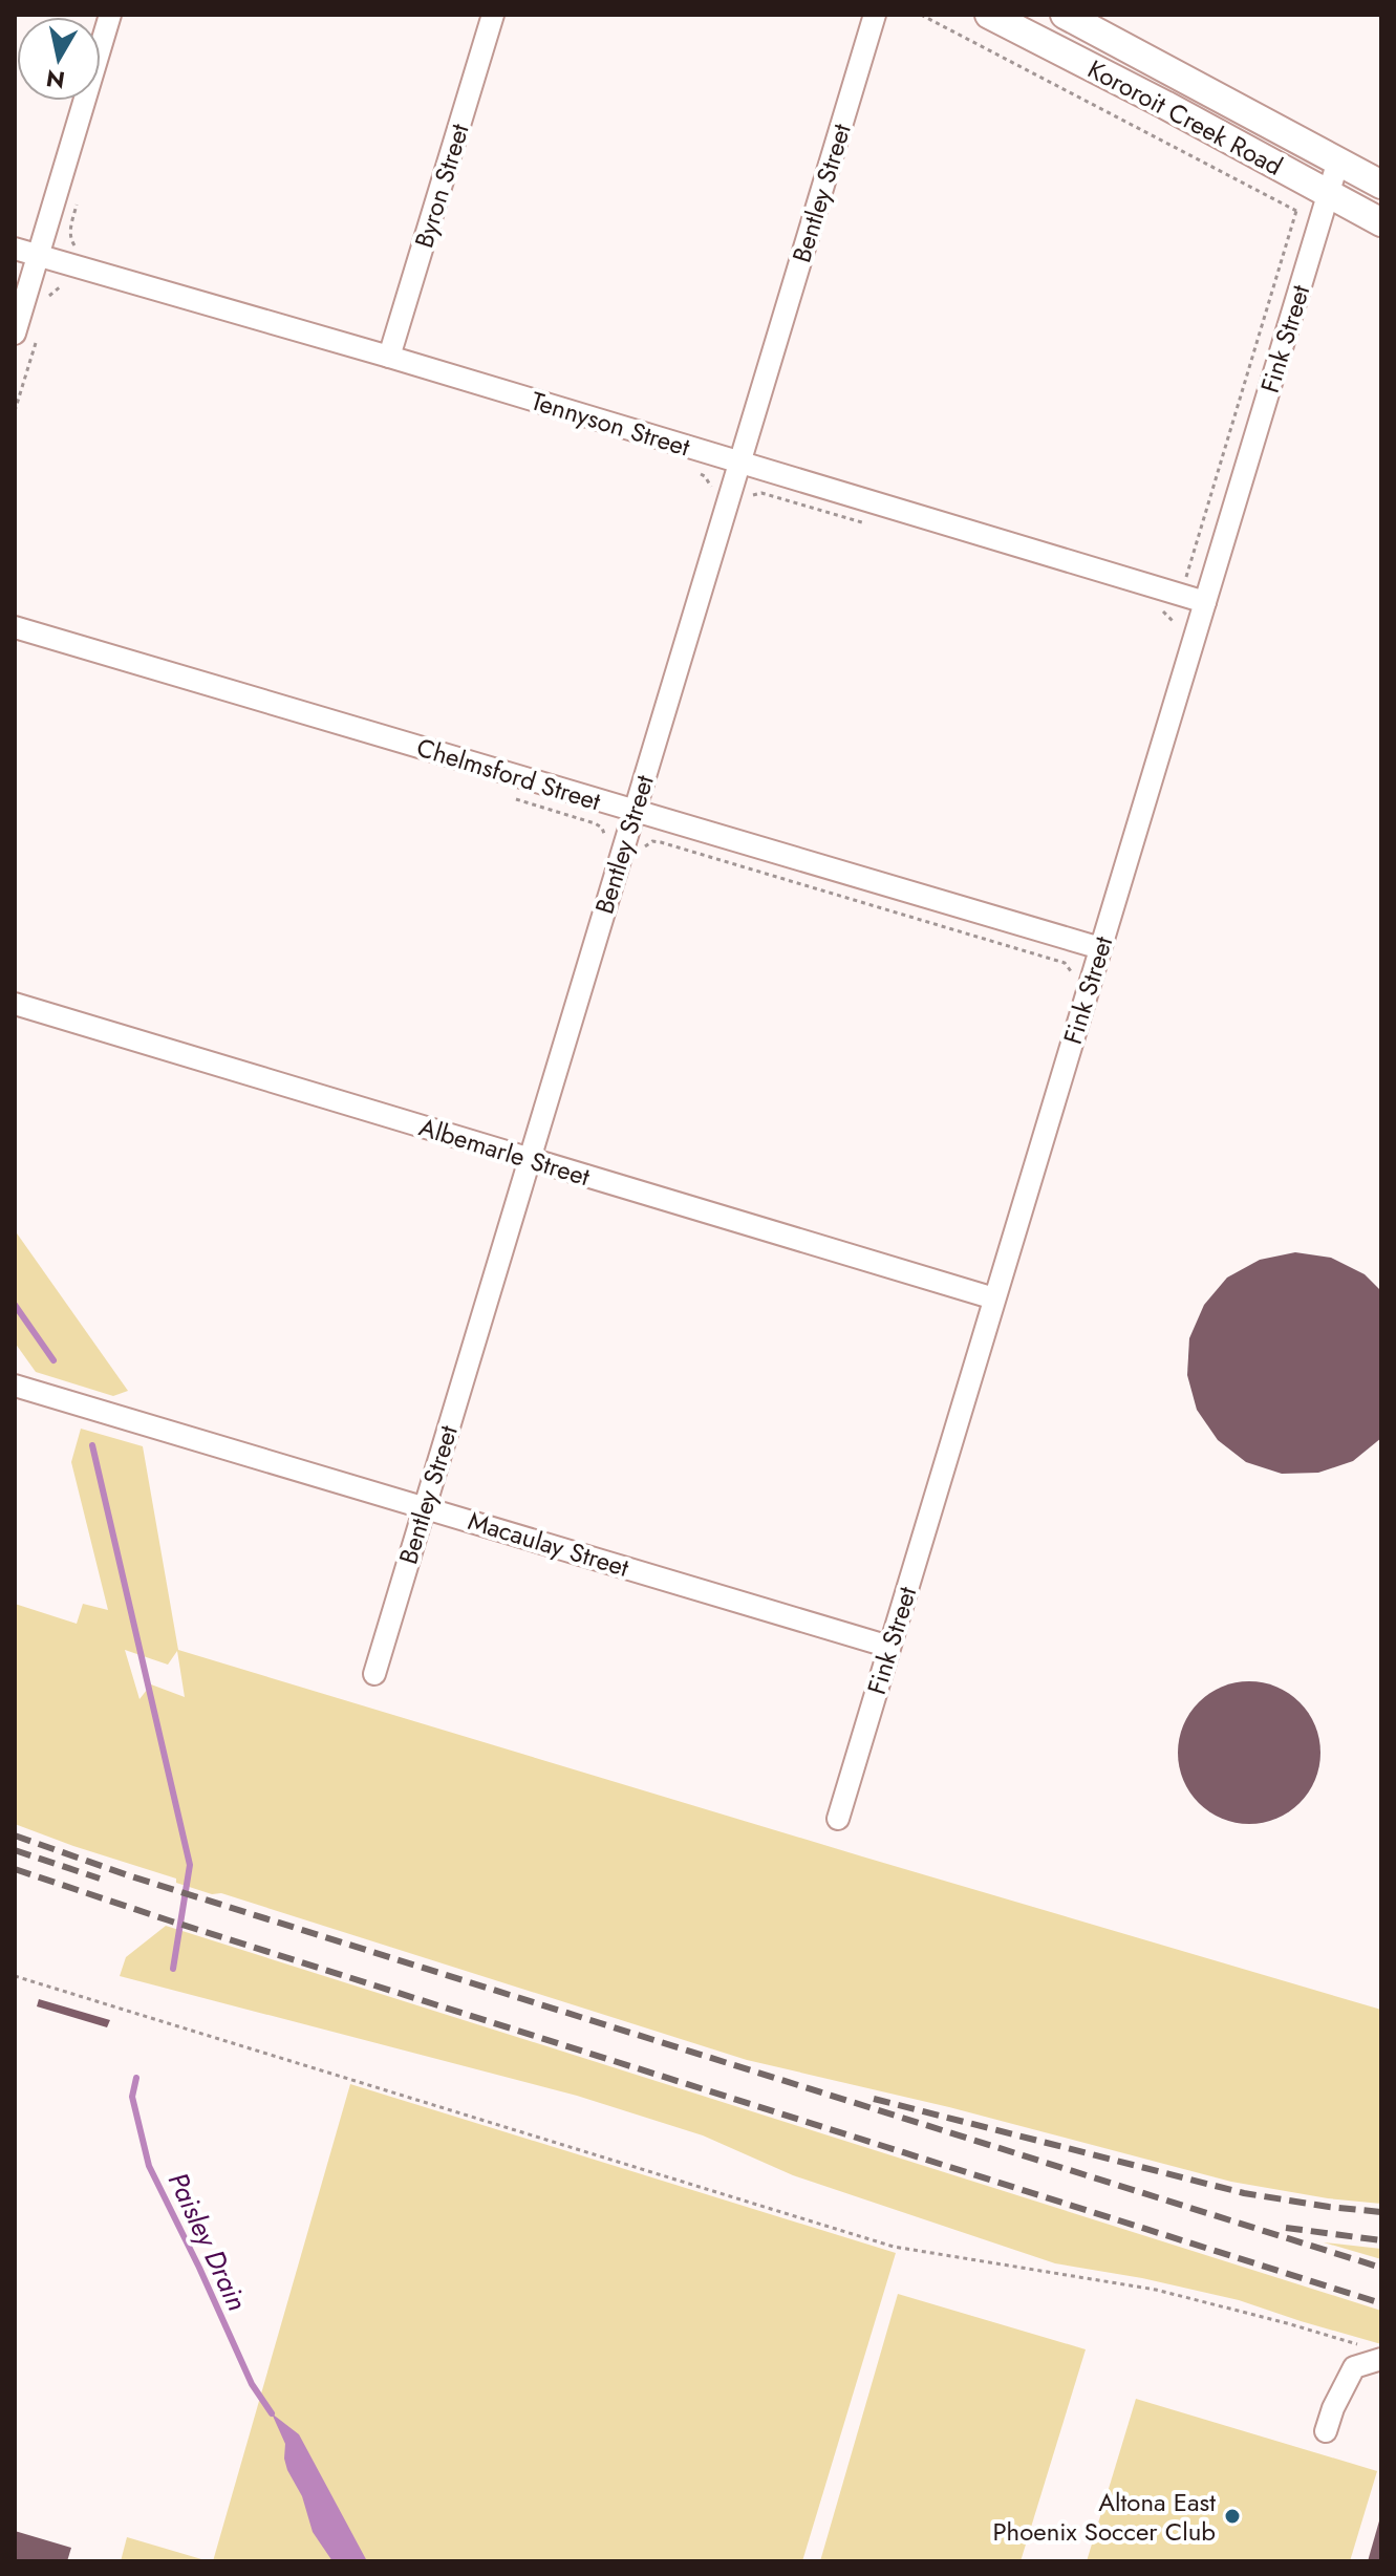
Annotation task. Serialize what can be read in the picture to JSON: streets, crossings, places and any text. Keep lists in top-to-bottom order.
{
  "streets": {
    "main road": ["Kororoit Creek Road"],
    "street": [
      "Byron Street",
      "Bentley Street",
      "Fink Street",
      "Tennyson Street",
      "Chelmsford Street",
      "Albemarle Street",
      "Macaulay Street"
    ]
  },
  "crossings": [
    ["Kororoit Creek Road", "Fink Street"],
    ["Byron Street", "Tennyson Street"],
    ["Bentley Street", "Tennyson Street"],
    ["Bentley Street", "Chelmsford Street"],
    ["Bentley Street", "Albemarle Street"],
    ["Bentley Street", "Macaulay Street"],
    ["Fink Street", "Tennyson Street"],
    ["Fink Street", "Chelmsford Street"],
    ["Fink Street", "Albemarle Street"],
    ["Fink Street", "Macaulay Street"]
  ],
  "water": ["Paisley Drain"],
  "places": ["Altona East Phoenix Soccer Club"],
  "north": "bottom"
}
